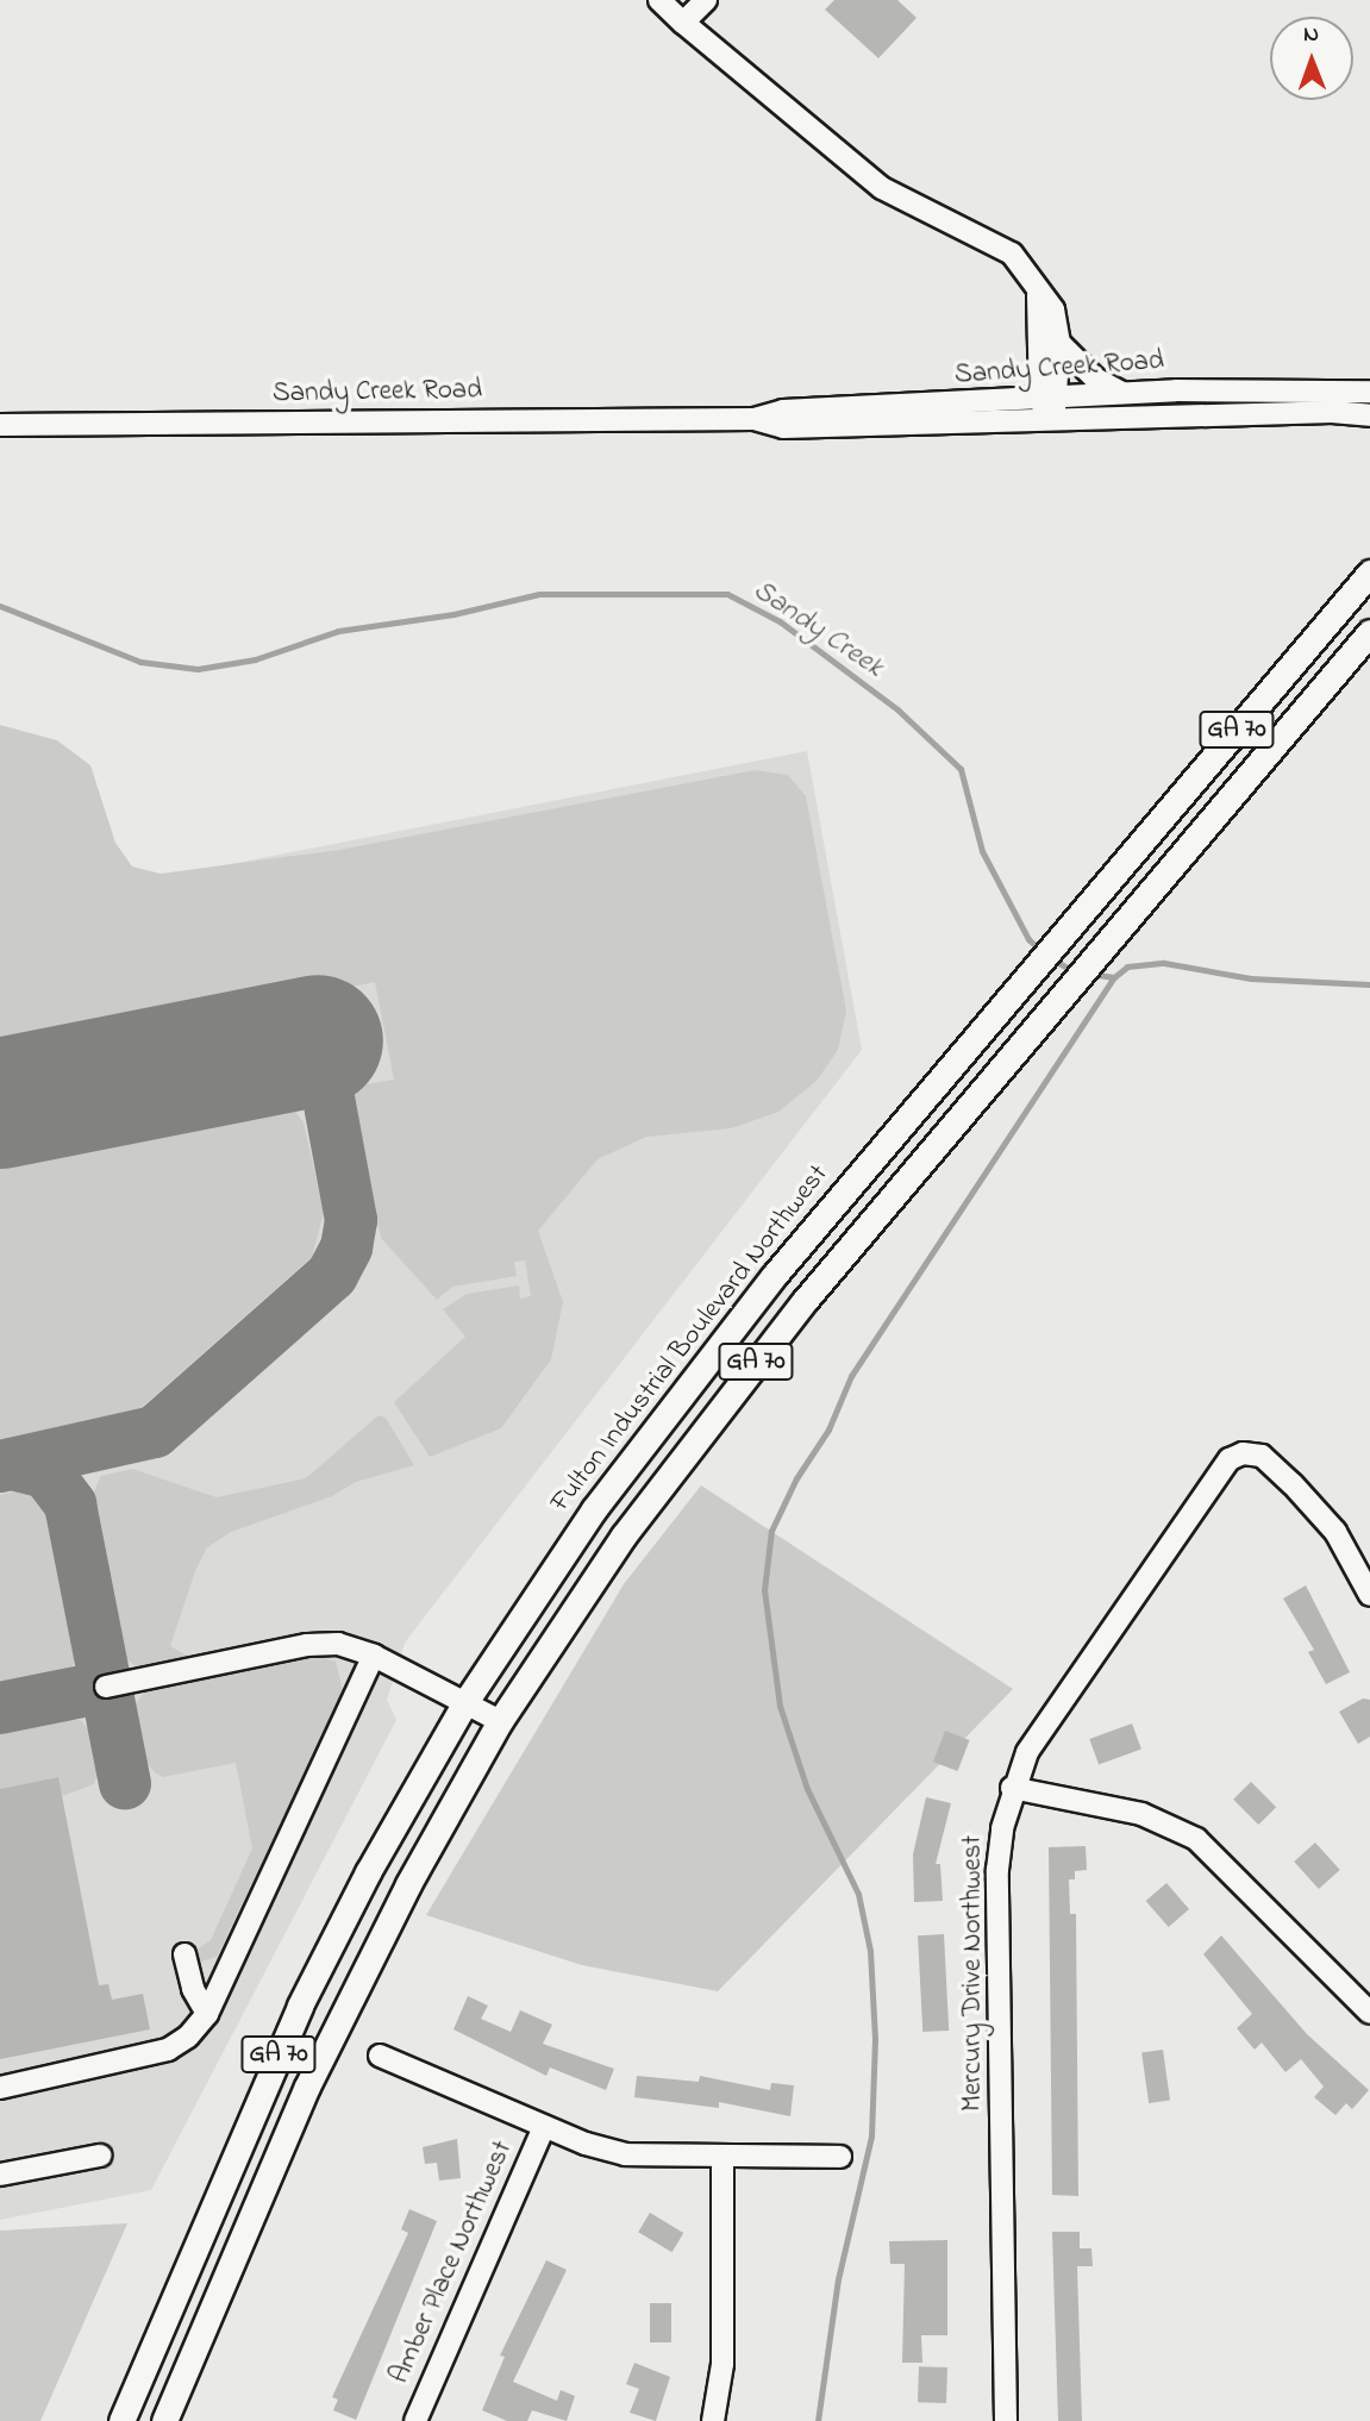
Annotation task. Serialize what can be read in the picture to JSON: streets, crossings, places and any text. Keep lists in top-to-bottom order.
{
  "streets": {
    "main road": ["GA 70", "Fulton Industrial Boulevard Northwest"],
    "street": ["Sandy Creek Road", "Mercury Drive Northwest", "Amber Place Northwest"]
  },
  "water": ["Sandy Creek"],
  "north": "top"
}
